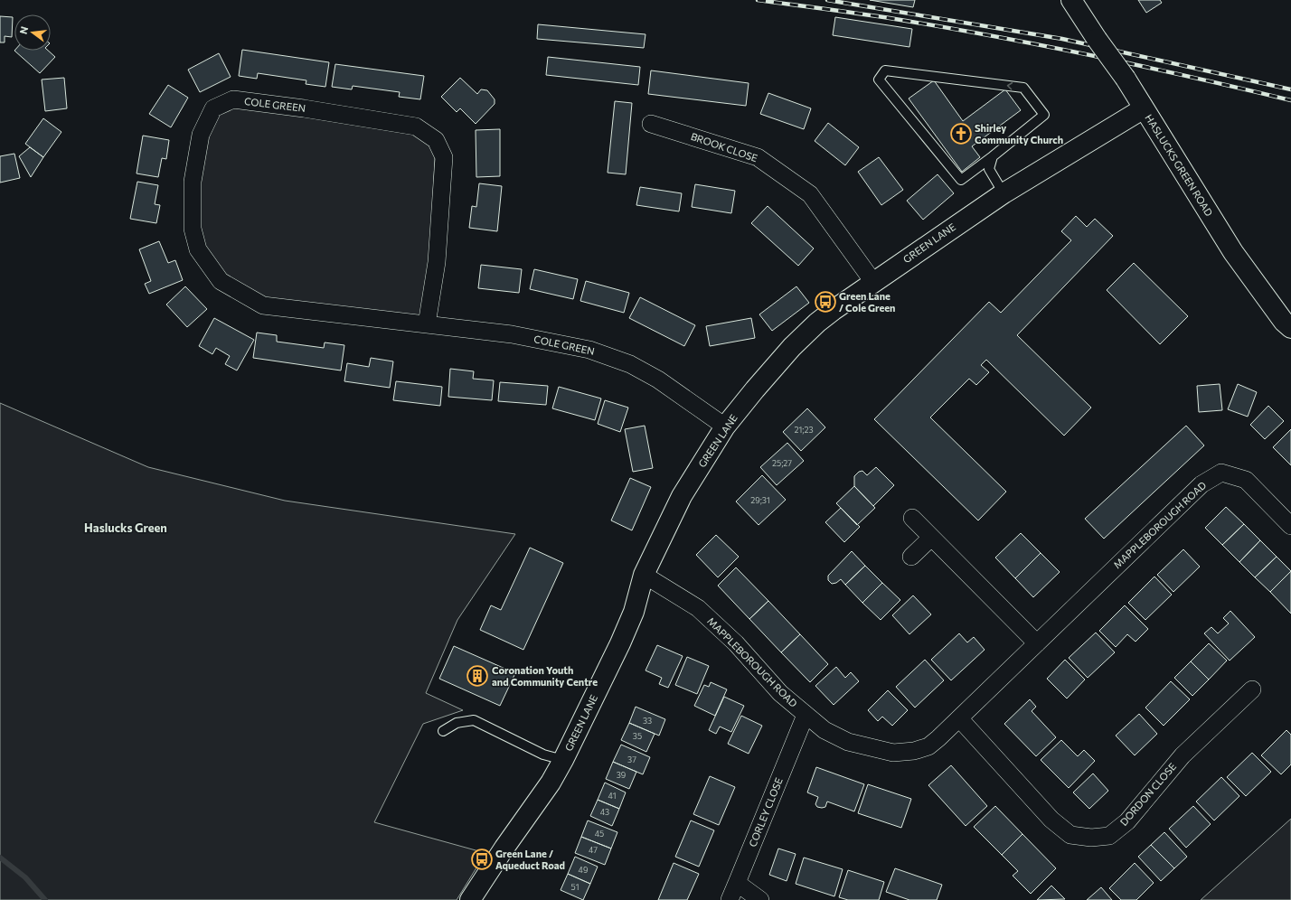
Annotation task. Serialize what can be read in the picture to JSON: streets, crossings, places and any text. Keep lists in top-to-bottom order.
{
  "streets": {
    "street": [
      "COLE GREEN",
      "BROOK CLOSE",
      "HASLUCKS GREEN ROAD",
      "GREEN LANE",
      "MAPPLEBOROUGH ROAD",
      "DORDON CLOSE",
      "CORLEY CLOSE"
    ]
  },
  "crossings": [
    ["COLE GREEN", "GREEN LANE"],
    ["BROOK CLOSE", "GREEN LANE"],
    ["HASLUCKS GREEN ROAD", "GREEN LANE"],
    ["GREEN LANE", "MAPPLEBOROUGH ROAD"],
    ["MAPPLEBOROUGH ROAD", "DORDON CLOSE"],
    ["MAPPLEBOROUGH ROAD", "CORLEY CLOSE"]
  ],
  "districts": ["Haslucks Green"],
  "places": {
    "church": ["Shirley Community Church"],
    "bus stop": ["Green Lane / Cole Green", "Green Lane / Aqueduct Road"],
    "building": ["Coronation Youth and Community Centre"]
  },
  "house_numbers": [
    "21;23",
    "25;27",
    "29;31",
    "33",
    "35",
    "37",
    "39",
    "41",
    "43",
    "45",
    "47",
    "49",
    "51"
  ],
  "north": "left"
}
